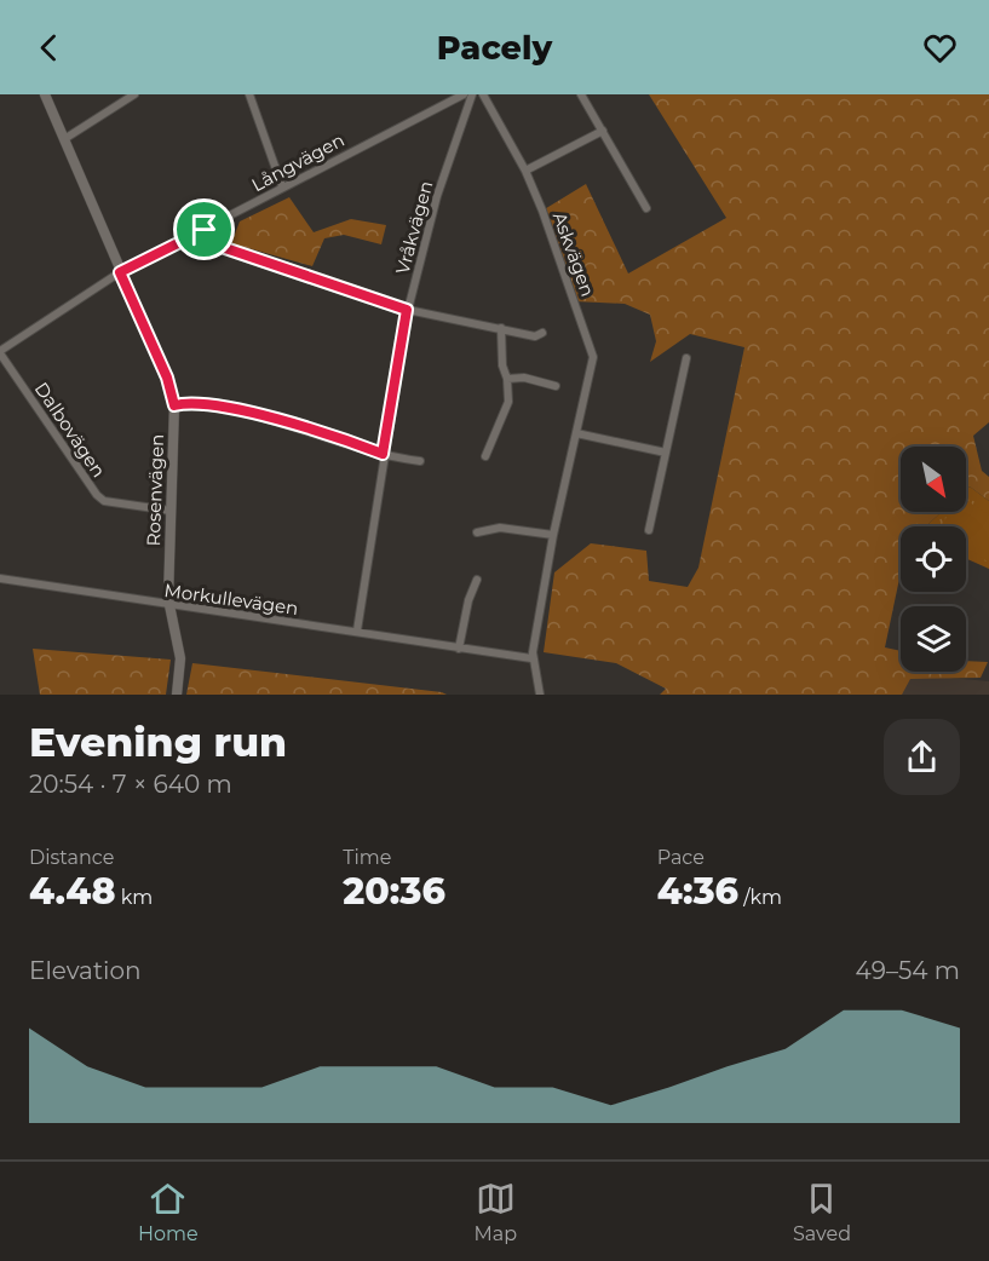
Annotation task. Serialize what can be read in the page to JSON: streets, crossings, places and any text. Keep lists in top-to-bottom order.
{
  "streets": {
    "street": [
      "Långvägen",
      "Vråkvägen",
      "Askvägen",
      "Dalbovägen",
      "Rosenvägen",
      "Morkullevägen"
    ]
  },
  "crossings": [
    ["Långvägen", "Dalbovägen"],
    ["Långvägen", "Rosenvägen"],
    ["Vråkvägen", "Morkullevägen"],
    ["Askvägen", "Morkullevägen"],
    ["Dalbovägen", "Rosenvägen"],
    ["Rosenvägen", "Morkullevägen"]
  ],
  "north": "bottom right",
  "page": {
    "header": "Pacely",
    "heading": ["Evening run", "20:54 · 7 × 640 m"],
    "stats": [
      ["Distance", "4.48 km"],
      ["Time", "20:36"],
      ["Pace", "4:36 /km"]
    ],
    "chart": ["Elevation", "49–54 m"],
    "tabs": ["Home", "Map", "Saved"]
  }
}
